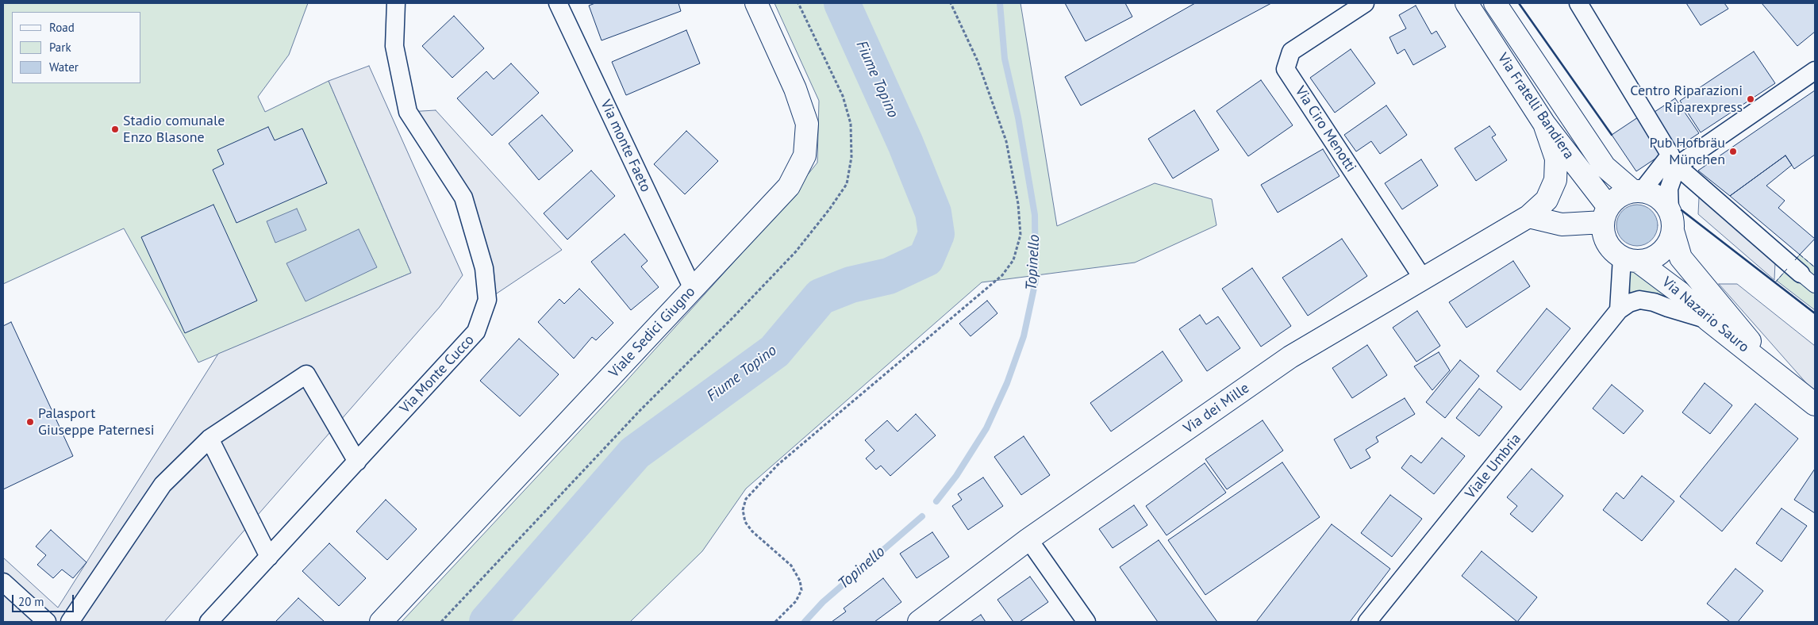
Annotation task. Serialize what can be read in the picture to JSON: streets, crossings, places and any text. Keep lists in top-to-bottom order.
{
  "streets": {
    "main road": [
      "Via Fratelli Bandiera",
      "Via Nazario Sauro",
      "Viale Sedici Giugno",
      "Via dei Mille"
    ],
    "street": [
      "Via Ciro Menotti",
      "Via monte Faeto",
      "Via Monte Cucco",
      "Viale Umbria"
    ]
  },
  "crossings": [
    ["Via Fratelli Bandiera", "Via Nazario Sauro"],
    ["Via Fratelli Bandiera", "Via dei Mille"],
    ["Via Ciro Menotti", "Via dei Mille"],
    ["Via monte Faeto", "Viale Sedici Giugno"],
    ["Via Nazario Sauro", "Viale Umbria"]
  ],
  "water": ["Fiume Topino", "Topinello"],
  "places": [
    "Centro Riparazioni Riparexpress",
    "Stadio comunale Enzo Blasone",
    "Pub Hofbräu München",
    "Palasport Giuseppe Paternesi"
  ],
  "legend": ["Road", "Park", "Water"],
  "scale_bar": "20 m"
}
